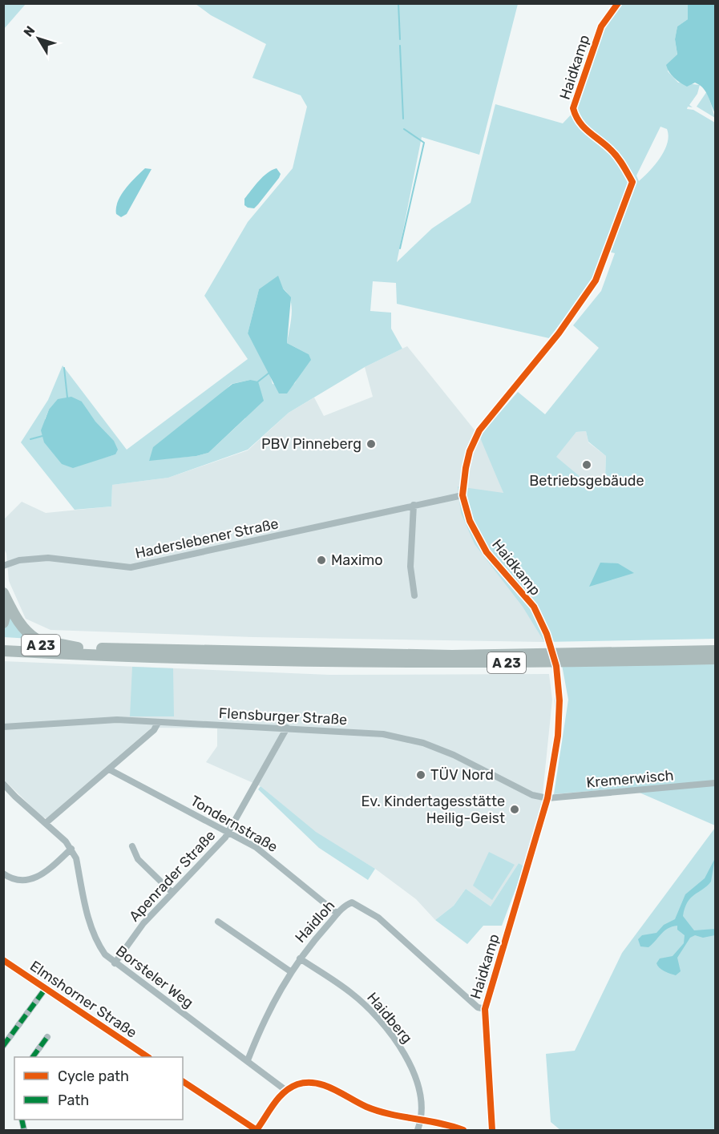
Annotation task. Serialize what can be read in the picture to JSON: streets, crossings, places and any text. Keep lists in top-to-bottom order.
{
  "streets": {
    "highway": ["A 23"],
    "main road": ["Elmshorner Straße"],
    "street": [
      "Haidkamp",
      "Haderslebener Straße",
      "Flensburger Straße",
      "Kremerwisch",
      "Tondernstraße",
      "Apenrader Straße",
      "Haidloh",
      "Borsteler Weg",
      "Haidberg"
    ]
  },
  "crossings": [
    ["Haidkamp", "Haderslebener Straße"],
    ["Haidkamp", "Flensburger Straße"],
    ["Haidkamp", "Kremerwisch"],
    ["Haidkamp", "Haidloh"],
    ["Flensburger Straße", "Kremerwisch"],
    ["Flensburger Straße", "Apenrader Straße"],
    ["Tondernstraße", "Apenrader Straße"],
    ["Tondernstraße", "Haidloh"],
    ["Apenrader Straße", "Borsteler Weg"],
    ["Haidloh", "Borsteler Weg"],
    ["Haidloh", "Haidberg"]
  ],
  "places": [
    "PBV Pinneberg",
    "Betriebsgebäude",
    "Maximo",
    "TÜV Nord",
    "Ev. Kindertagesstätte Heilig-Geist"
  ],
  "legend": ["Cycle path", "Path"],
  "north": "top left"
}
